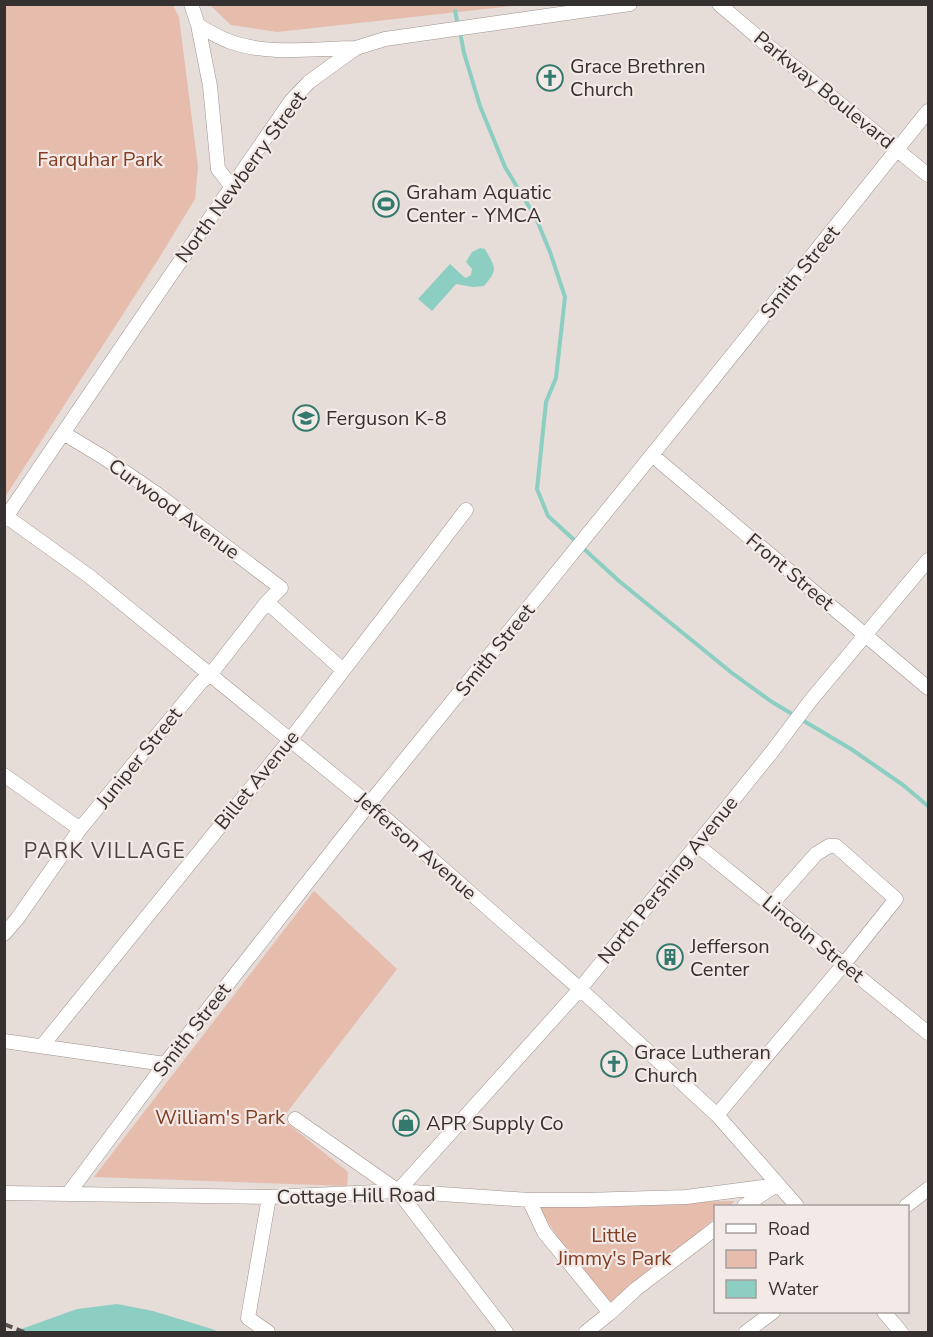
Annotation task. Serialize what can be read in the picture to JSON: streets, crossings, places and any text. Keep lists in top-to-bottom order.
{
  "streets": {
    "street": [
      "Parkway Boulevard",
      "North Newberry Street",
      "Smith Street",
      "Curwood Avenue",
      "Front Street",
      "Juniper Street",
      "Billet Avenue",
      "Jefferson Avenue",
      "North Pershing Avenue",
      "Lincoln Street",
      "Cottage Hill Road"
    ]
  },
  "crossings": [
    ["Parkway Boulevard", "Smith Street"],
    ["North Newberry Street", "Curwood Avenue"],
    ["North Newberry Street", "Jefferson Avenue"],
    ["Smith Street", "Front Street"],
    ["Smith Street", "Jefferson Avenue"],
    ["Smith Street", "Cottage Hill Road"],
    ["Curwood Avenue", "Juniper Street"],
    ["Front Street", "North Pershing Avenue"],
    ["Juniper Street", "Jefferson Avenue"],
    ["Billet Avenue", "Jefferson Avenue"],
    ["Jefferson Avenue", "North Pershing Avenue"],
    ["Jefferson Avenue", "Cottage Hill Road"],
    ["North Pershing Avenue", "Lincoln Street"],
    ["North Pershing Avenue", "Cottage Hill Road"]
  ],
  "districts": ["PARK VILLAGE"],
  "parks": ["Farquhar Park", "William's Park", "Little Jimmy's Park"],
  "places": {
    "church": ["Grace Brethren Church", "Grace Lutheran Church"],
    "sports": ["Graham Aquatic Center - YMCA"],
    "school or university": ["Ferguson K-8"],
    "building": ["Jefferson Center"],
    "shop": ["APR Supply Co"]
  },
  "legend": ["Road", "Park", "Water"]
}
